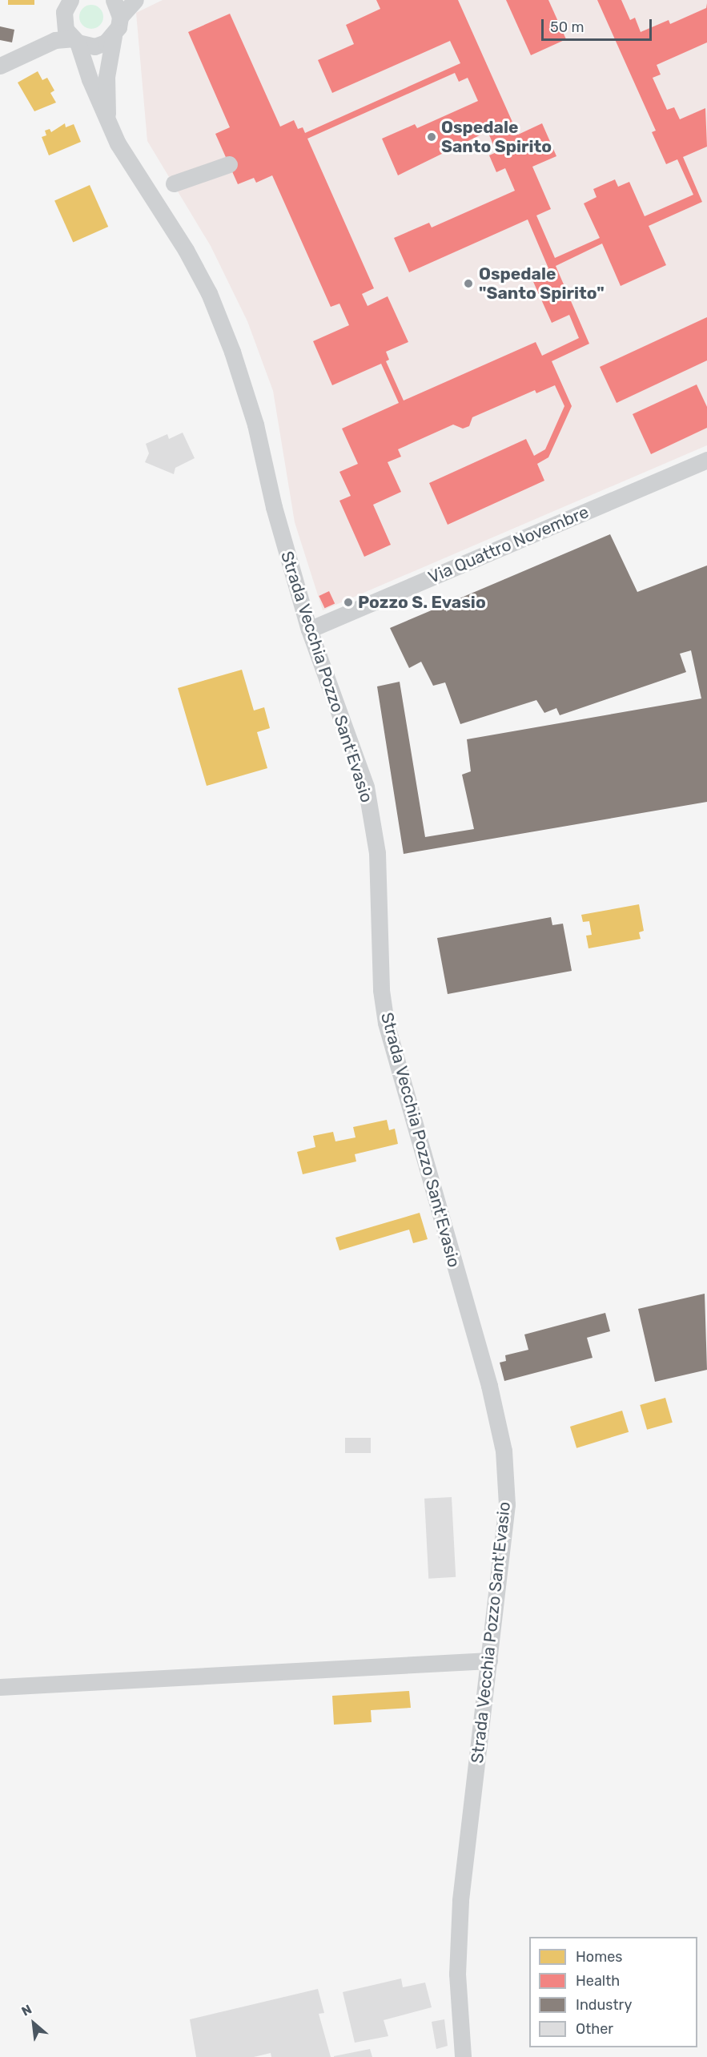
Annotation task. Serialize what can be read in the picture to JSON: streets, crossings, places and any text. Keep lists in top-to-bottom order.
{
  "streets": {
    "street": ["Via Quattro Novembre", "Strada Vecchia Pozzo Sant'Evasio"]
  },
  "crossings": [
    ["Via Quattro Novembre", "Strada Vecchia Pozzo Sant'Evasio"]
  ],
  "places": ["Ospedale Santo Spirito", "Ospedale \"Santo Spirito\"", "Pozzo S. Evasio"],
  "legend": [
    "Homes",
    "Health",
    "Industry",
    "Other"
  ],
  "scale_bar": "50 m",
  "north": "top left"
}
